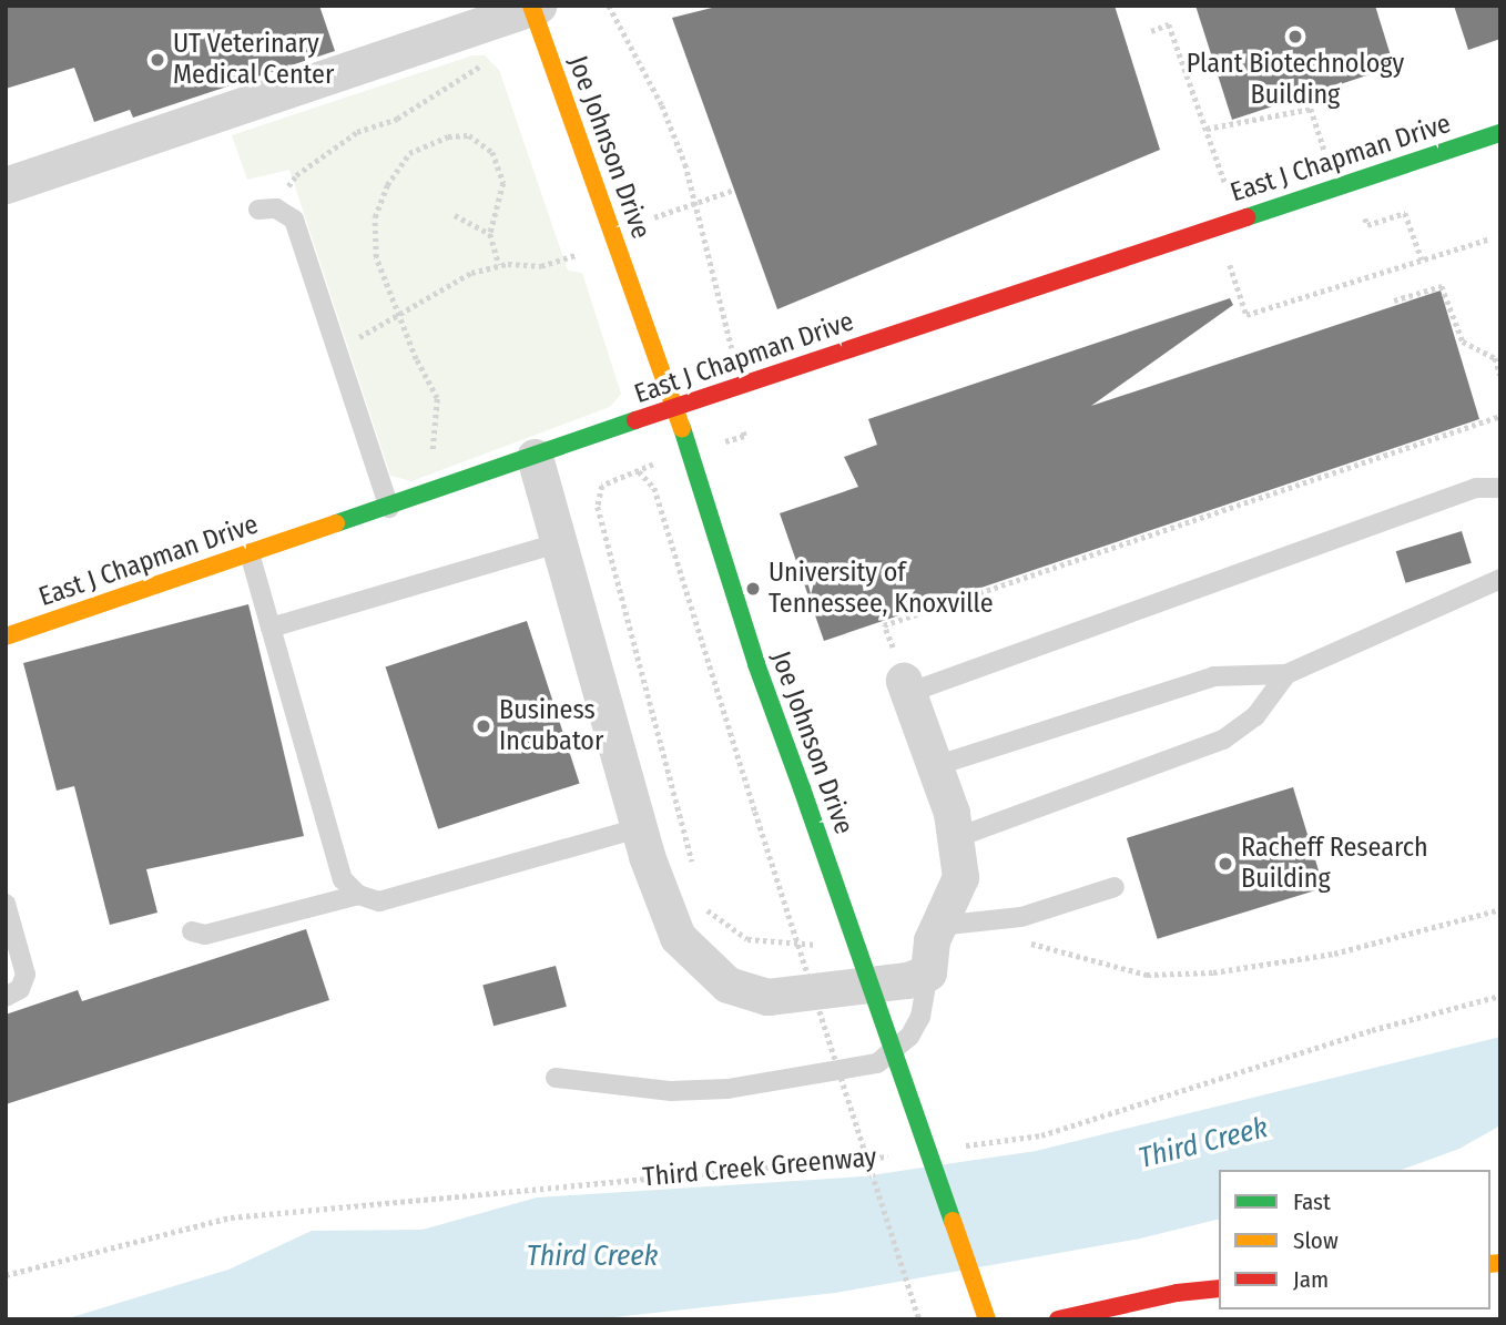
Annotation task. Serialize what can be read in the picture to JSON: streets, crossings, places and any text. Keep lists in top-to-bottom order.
{
  "streets": {
    "street": ["Joe Johnson Drive", "East J Chapman Drive"],
    "path": ["Third Creek Greenway"]
  },
  "crossings": [
    ["Joe Johnson Drive", "East J Chapman Drive"]
  ],
  "water": ["Third Creek"],
  "places": [
    "Plant Biotechnology Building",
    "UT Veterinary Medical Center",
    "University of Tennessee, Knoxville",
    "Business Incubator",
    "Racheff Research Building"
  ],
  "legend": ["Fast", "Slow", "Jam"]
}
